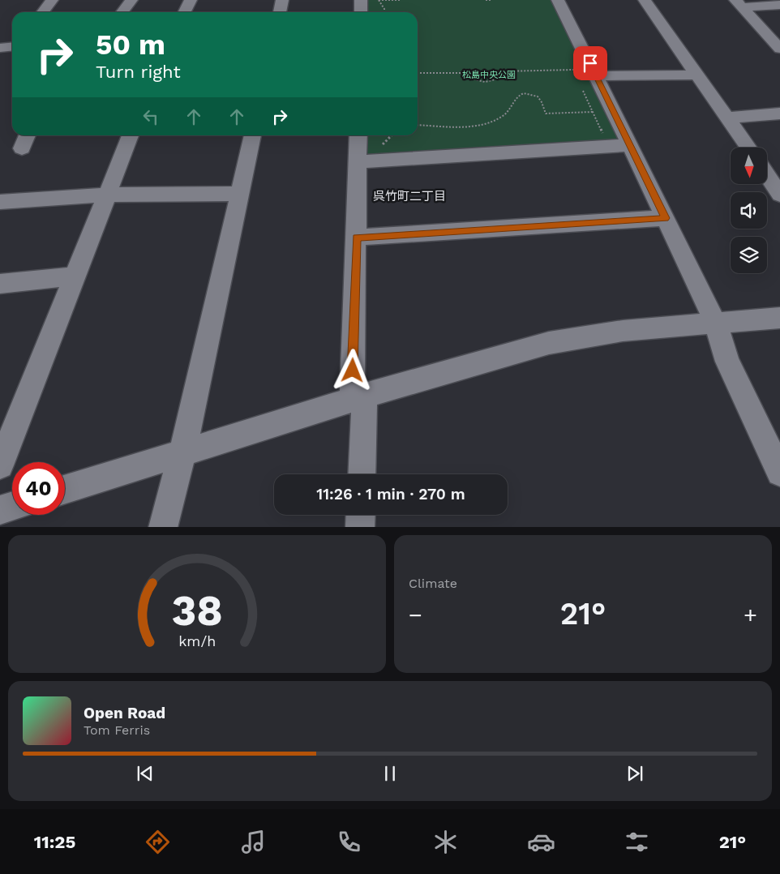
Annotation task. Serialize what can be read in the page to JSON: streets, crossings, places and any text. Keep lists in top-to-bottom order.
{
  "districts": ["呉竹町二丁目"],
  "parks": ["松島中央公園"],
  "north": "bottom",
  "page": {
    "turn": ["50 m", "Turn right"],
    "limit": "40",
    "trip": "11:26 · 1 min · 270 m",
    "tile": "Climate",
    "heat": ["−", "21°", "+"],
    "song": ["Open Road", "Tom Ferris"],
    "tabs": ["11:25", "21°"],
    "gauge": ["38", "km/h"]
  }
}
